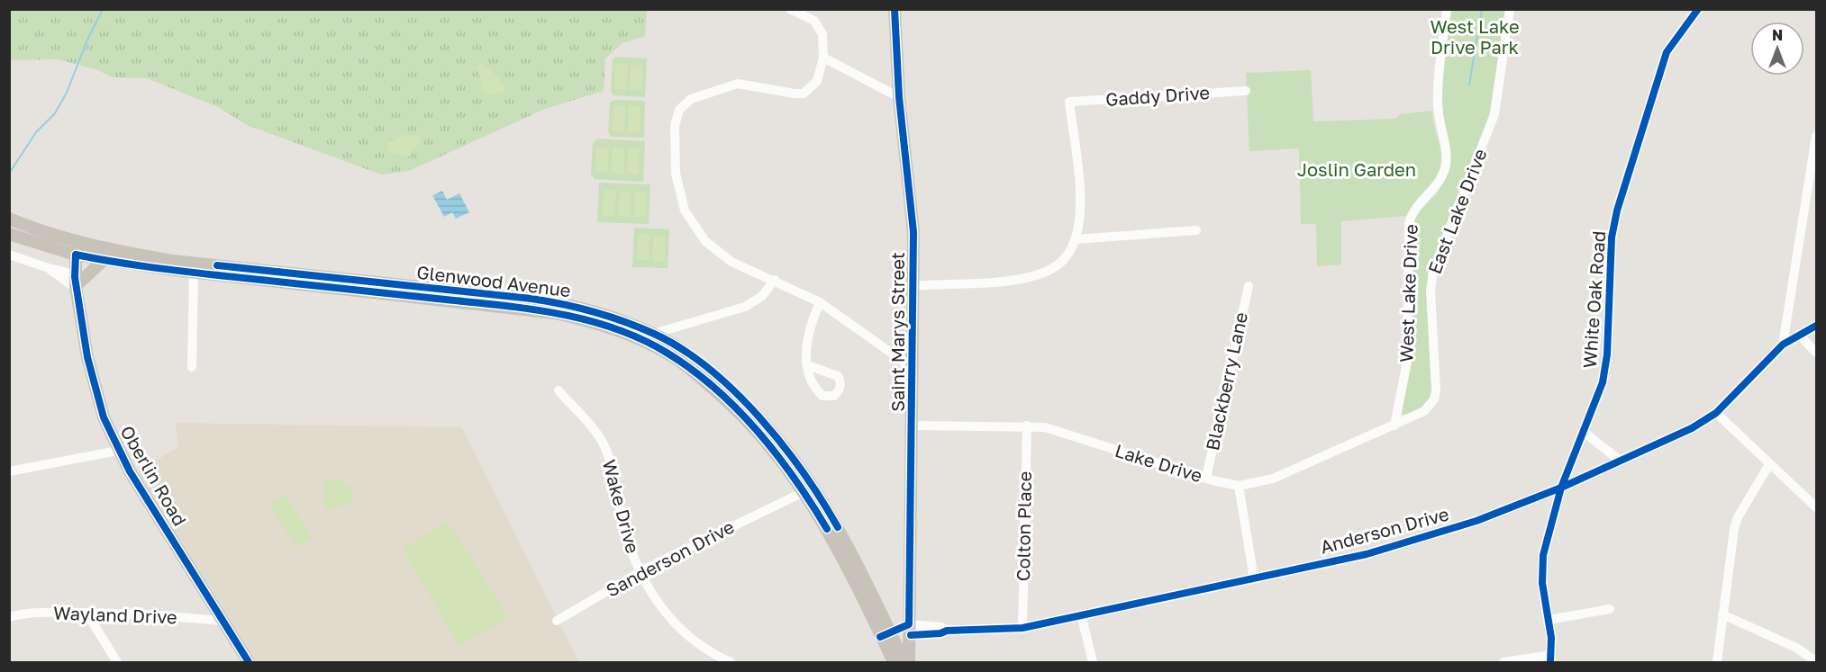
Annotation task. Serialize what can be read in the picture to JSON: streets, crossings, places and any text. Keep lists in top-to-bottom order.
{
  "streets": {
    "main road": ["Glenwood Avenue", "Saint Marys Street", "Oberlin Road"],
    "street": [
      "Gaddy Drive",
      "East Lake Drive",
      "West Lake Drive",
      "White Oak Road",
      "Blackberry Lane",
      "Lake Drive",
      "Wake Drive",
      "Colton Place",
      "Anderson Drive",
      "Sanderson Drive",
      "Wayland Drive"
    ]
  },
  "crossings": [
    ["East Lake Drive", "West Lake Drive"],
    ["East Lake Drive", "Lake Drive"],
    ["Glenwood Avenue", "Oberlin Road"],
    ["Glenwood Avenue", "Sanderson Drive"],
    ["West Lake Drive", "Lake Drive"],
    ["White Oak Road", "Anderson Drive"],
    ["Saint Marys Street", "Lake Drive"],
    ["Saint Marys Street", "Anderson Drive"],
    ["Blackberry Lane", "Lake Drive"],
    ["Lake Drive", "Colton Place"],
    ["Oberlin Road", "Wayland Drive"],
    ["Wake Drive", "Sanderson Drive"],
    ["Colton Place", "Anderson Drive"]
  ],
  "parks": ["West Lake Drive Park", "Joslin Garden"],
  "north": "top"
}
